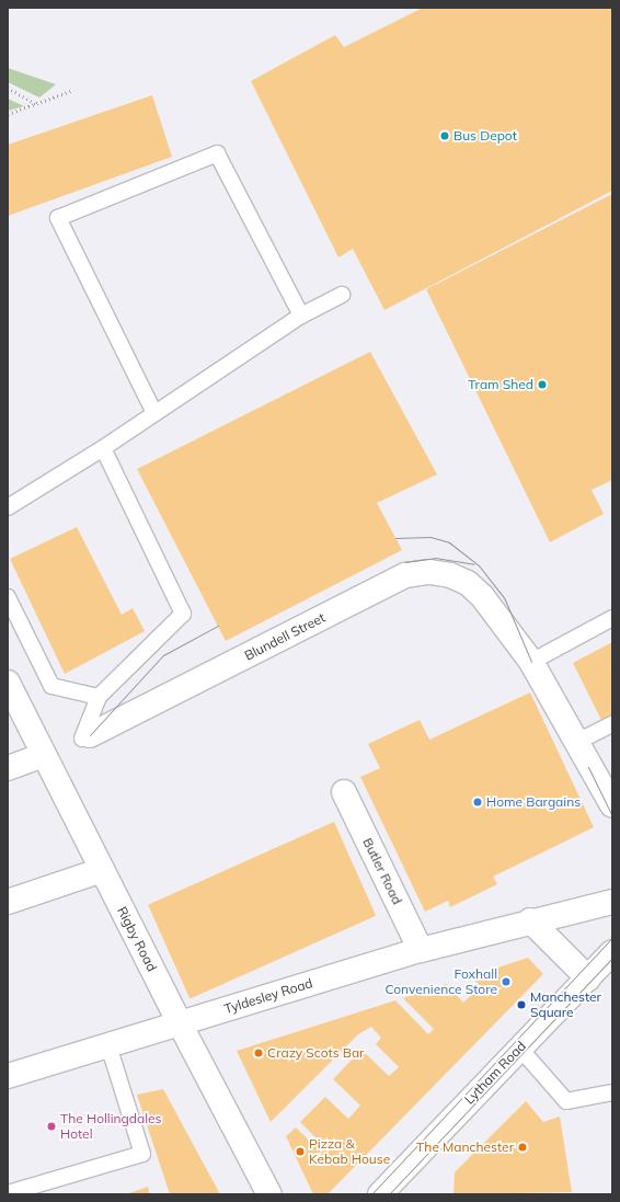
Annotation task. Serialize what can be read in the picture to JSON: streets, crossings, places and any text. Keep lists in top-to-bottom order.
{
  "streets": {
    "street": [
      "Blundell Street",
      "Butler Road",
      "Rigby Road",
      "Tyldesley Road",
      "Lytham Road"
    ]
  },
  "crossings": [
    ["Butler Road", "Tyldesley Road"],
    ["Rigby Road", "Tyldesley Road"]
  ],
  "places": [
    "Bus Depot",
    "Tram Shed",
    "Home Bargains",
    "Foxhall Convenience Store",
    "Manchester Square",
    "Crazy Scots Bar",
    "The Hollingdales Hotel",
    "The Manchester",
    "Pizza & Kebab House"
  ]
}
